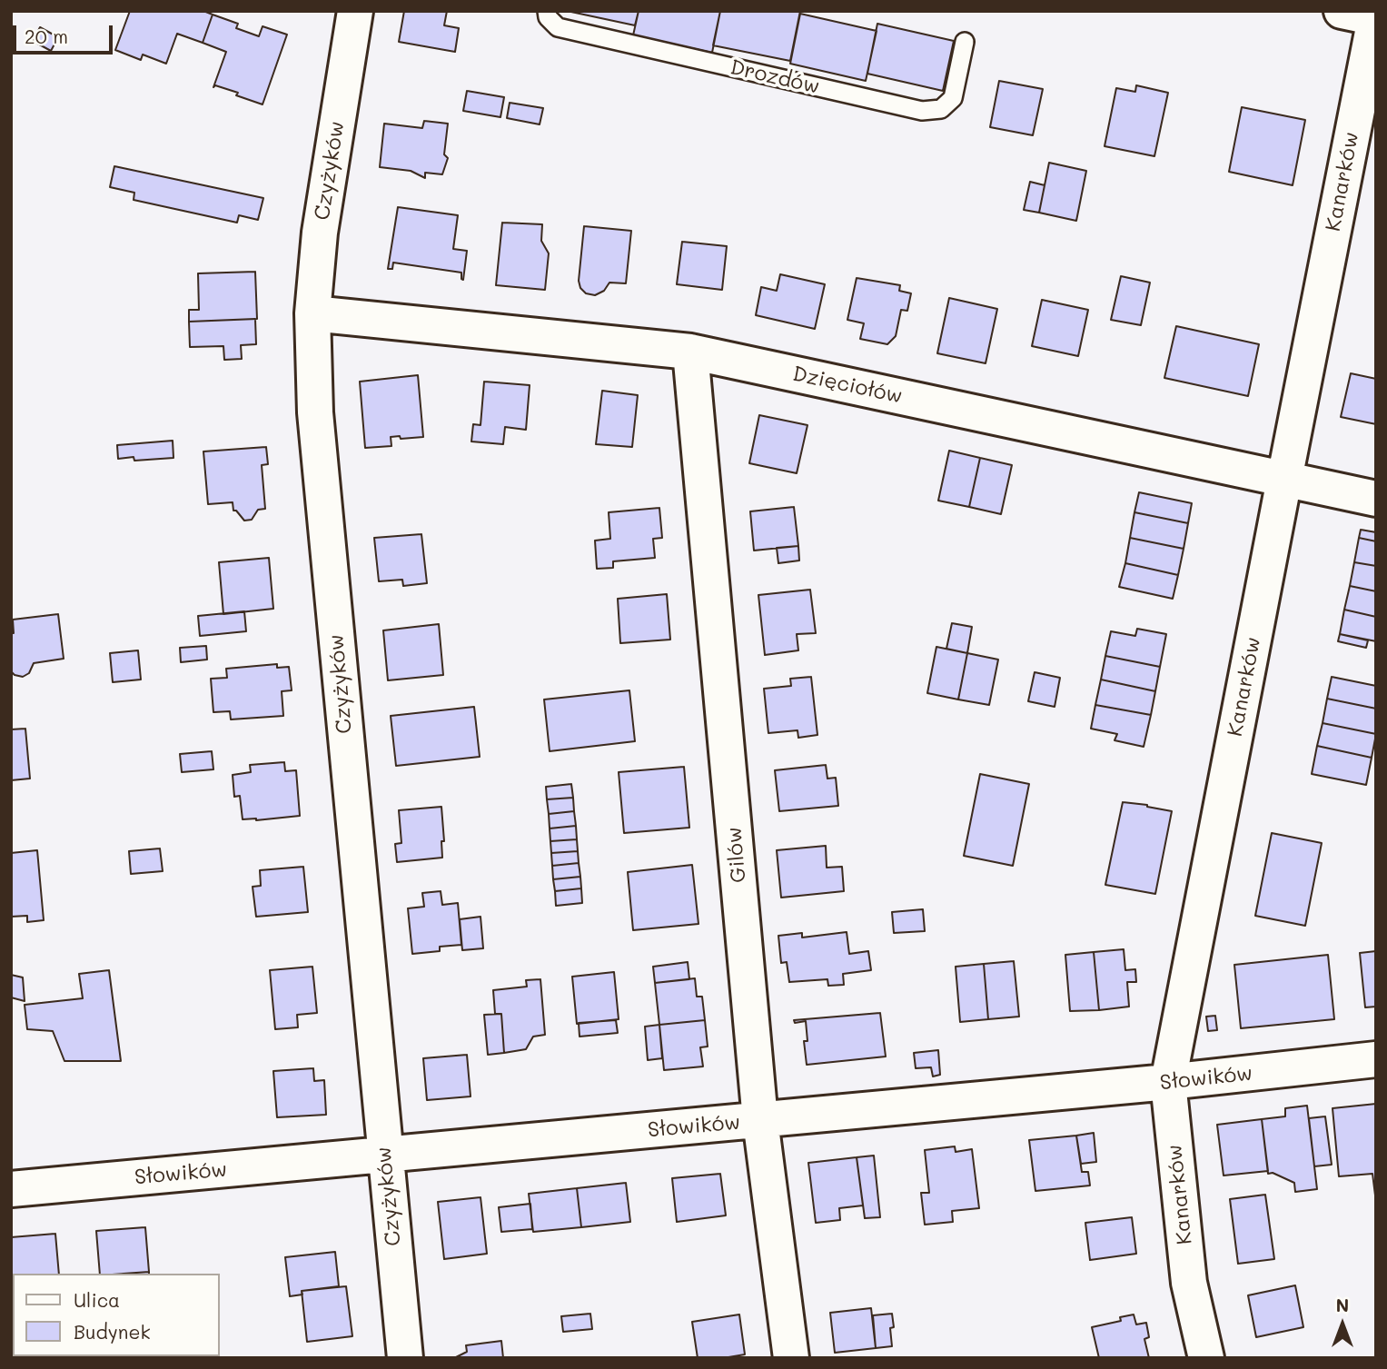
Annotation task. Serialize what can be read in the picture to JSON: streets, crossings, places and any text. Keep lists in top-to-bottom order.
{
  "streets": {
    "street": [
      "Czyżyków",
      "Kanarków",
      "Dzięciołów",
      "Gilów",
      "Słowików"
    ],
    "lane": ["Drozdów"]
  },
  "crossings": [
    ["Czyżyków", "Dzięciołów"],
    ["Czyżyków", "Słowików"],
    ["Kanarków", "Dzięciołów"],
    ["Kanarków", "Słowików"],
    ["Dzięciołów", "Gilów"],
    ["Gilów", "Słowików"]
  ],
  "legend": ["Ulica", "Budynek"],
  "scale_bar": "20 m",
  "north": "top"
}
